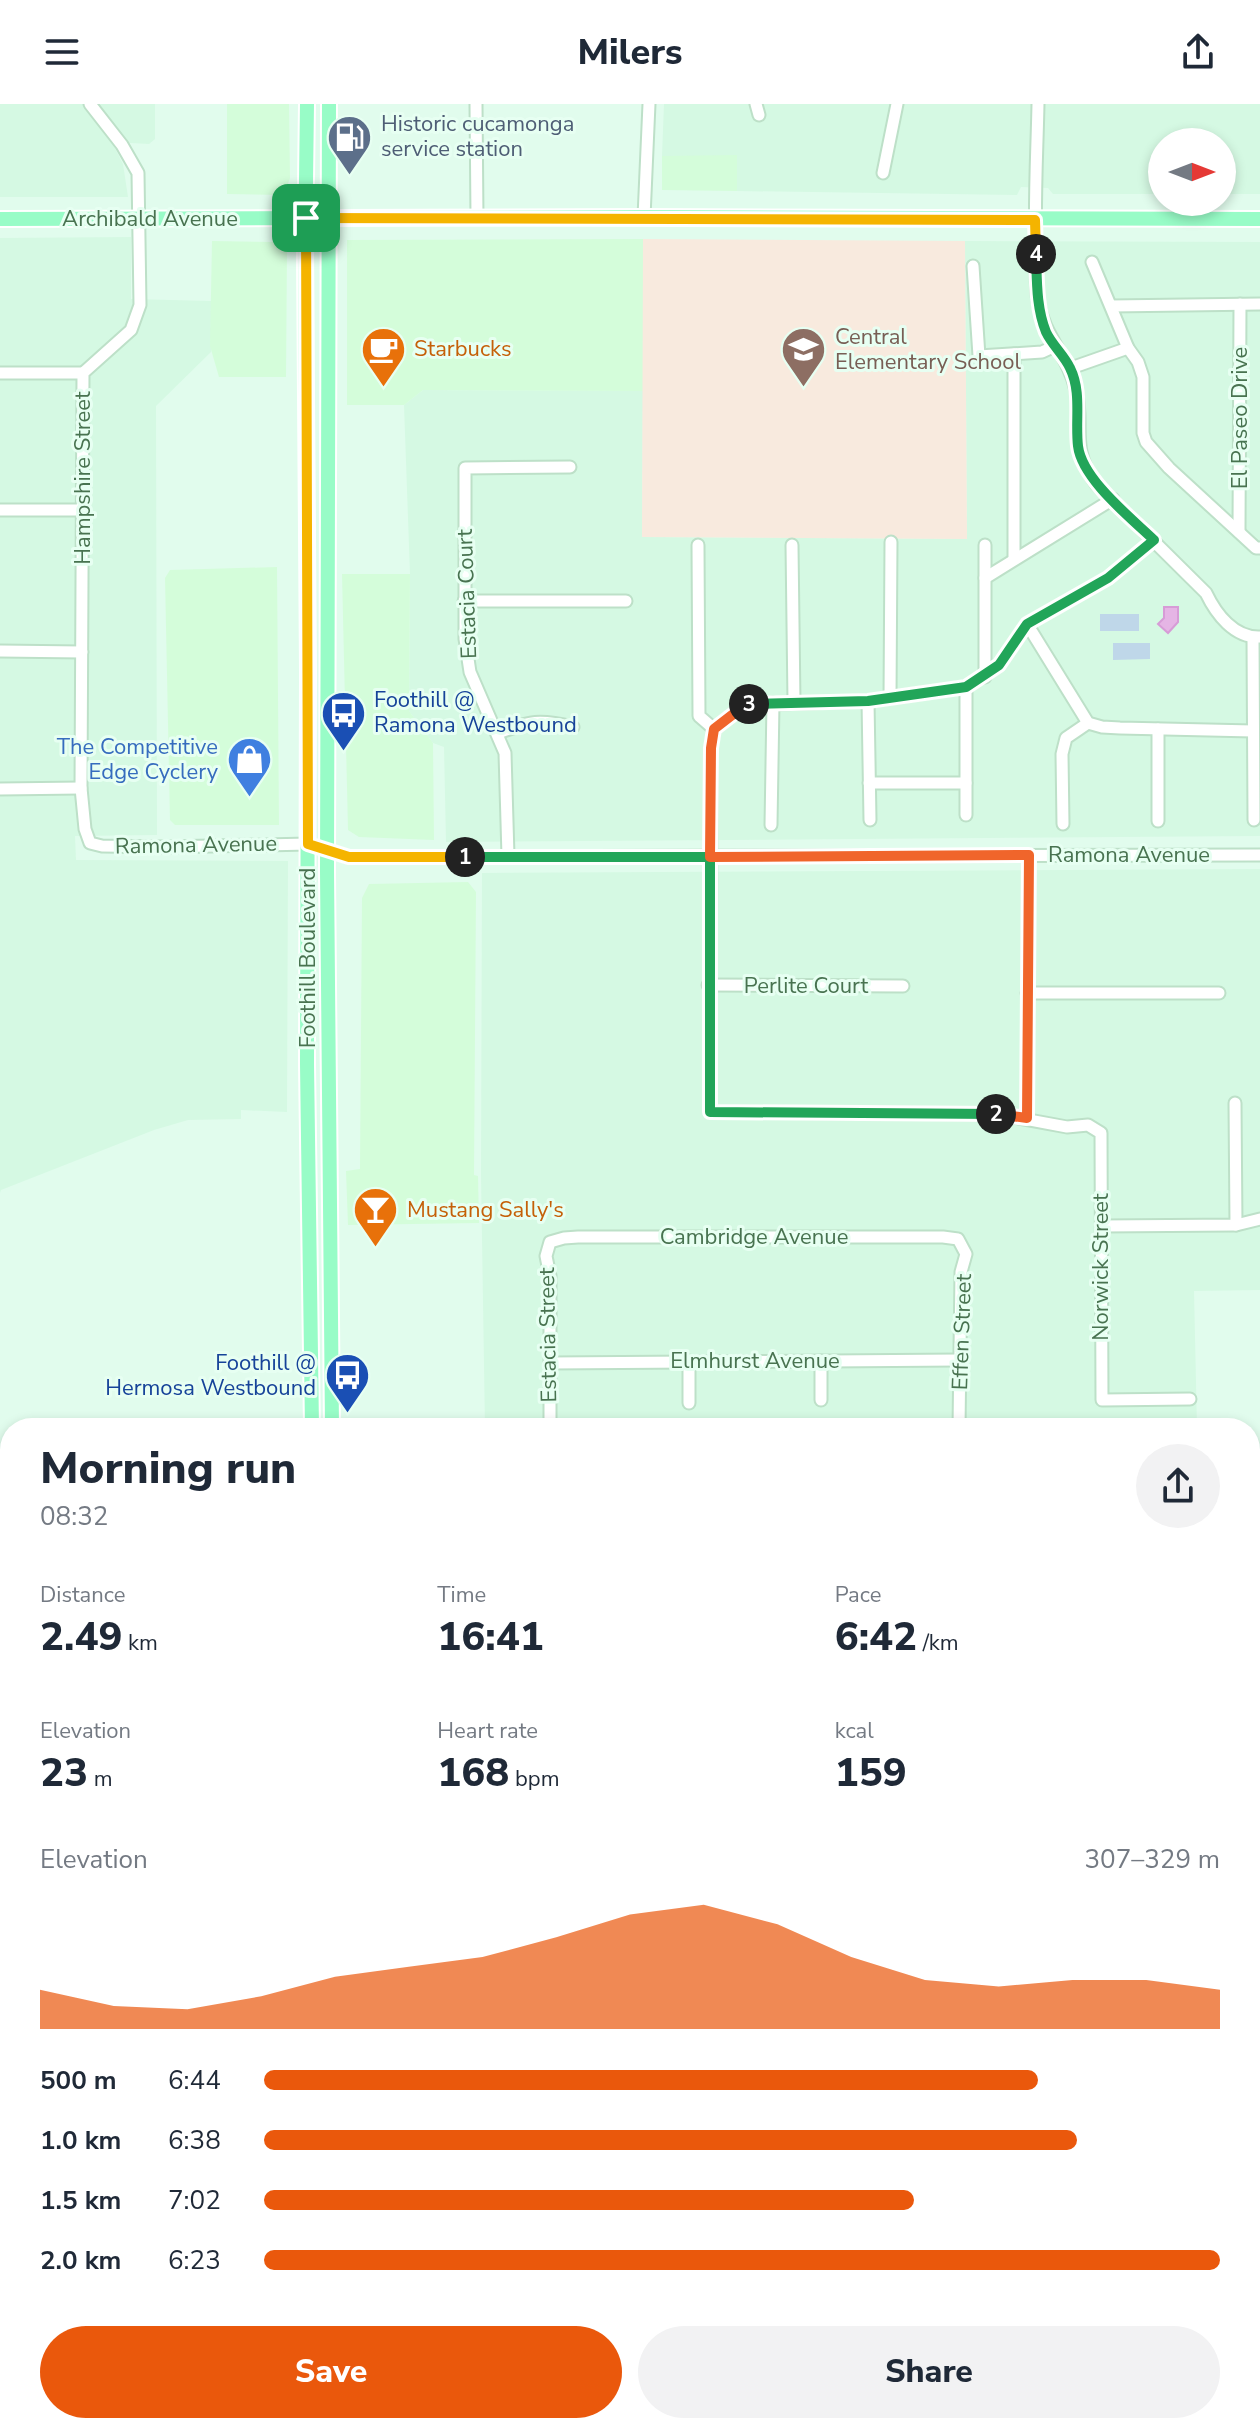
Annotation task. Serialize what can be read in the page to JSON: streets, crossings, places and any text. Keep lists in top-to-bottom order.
{
  "streets": {
    "main road": ["Archibald Avenue", "Foothill Boulevard"],
    "street": [
      "El Paseo Drive",
      "Hampshire Street",
      "Estacia Court",
      "Ramona Avenue",
      "Perlite Court",
      "Cambridge Avenue",
      "Norwick Street",
      "Effen Street",
      "Estacia Street",
      "Elmhurst Avenue"
    ]
  },
  "crossings": [
    ["Archibald Avenue", "Hampshire Street"],
    ["Archibald Avenue", "Foothill Boulevard"],
    ["Hampshire Street", "Ramona Avenue"],
    ["Estacia Court", "Ramona Avenue"],
    ["Ramona Avenue", "Foothill Boulevard"],
    ["Cambridge Avenue", "Effen Street"],
    ["Cambridge Avenue", "Estacia Street"],
    ["Effen Street", "Elmhurst Avenue"],
    ["Estacia Street", "Elmhurst Avenue"]
  ],
  "places": {
    "fuel station": ["Historic cucamonga service station"],
    "cafe": ["Starbucks"],
    "school or university": ["Central Elementary School"],
    "bus stop": ["Foothill @ Ramona Westbound", "Foothill @ Hermosa Westbound"],
    "shop": ["The Competitive Edge Cyclery"],
    "bar": ["Mustang Sally's"]
  },
  "north": "right",
  "page": {
    "header": "Milers",
    "pins": [
      "4",
      "3",
      "1",
      "2"
    ],
    "heading": ["Morning run", "08:32"],
    "stats": [
      ["Distance", "2.49 km"],
      ["Time", "16:41"],
      ["Pace", "6:42 /km"],
      ["Elevation", "23 m"],
      ["Heart rate", "168 bpm"],
      ["kcal", "159"]
    ],
    "chart": ["Elevation", "307–329 m"],
    "list": [
      {
        "name": "500 m",
        "note": "6:44"
      },
      {
        "name": "1.0 km",
        "note": "6:38"
      },
      {
        "name": "1.5 km",
        "note": "7:02"
      },
      {
        "name": "2.0 km",
        "note": "6:23"
      }
    ],
    "buttons": ["Save", "Share"]
  }
}
